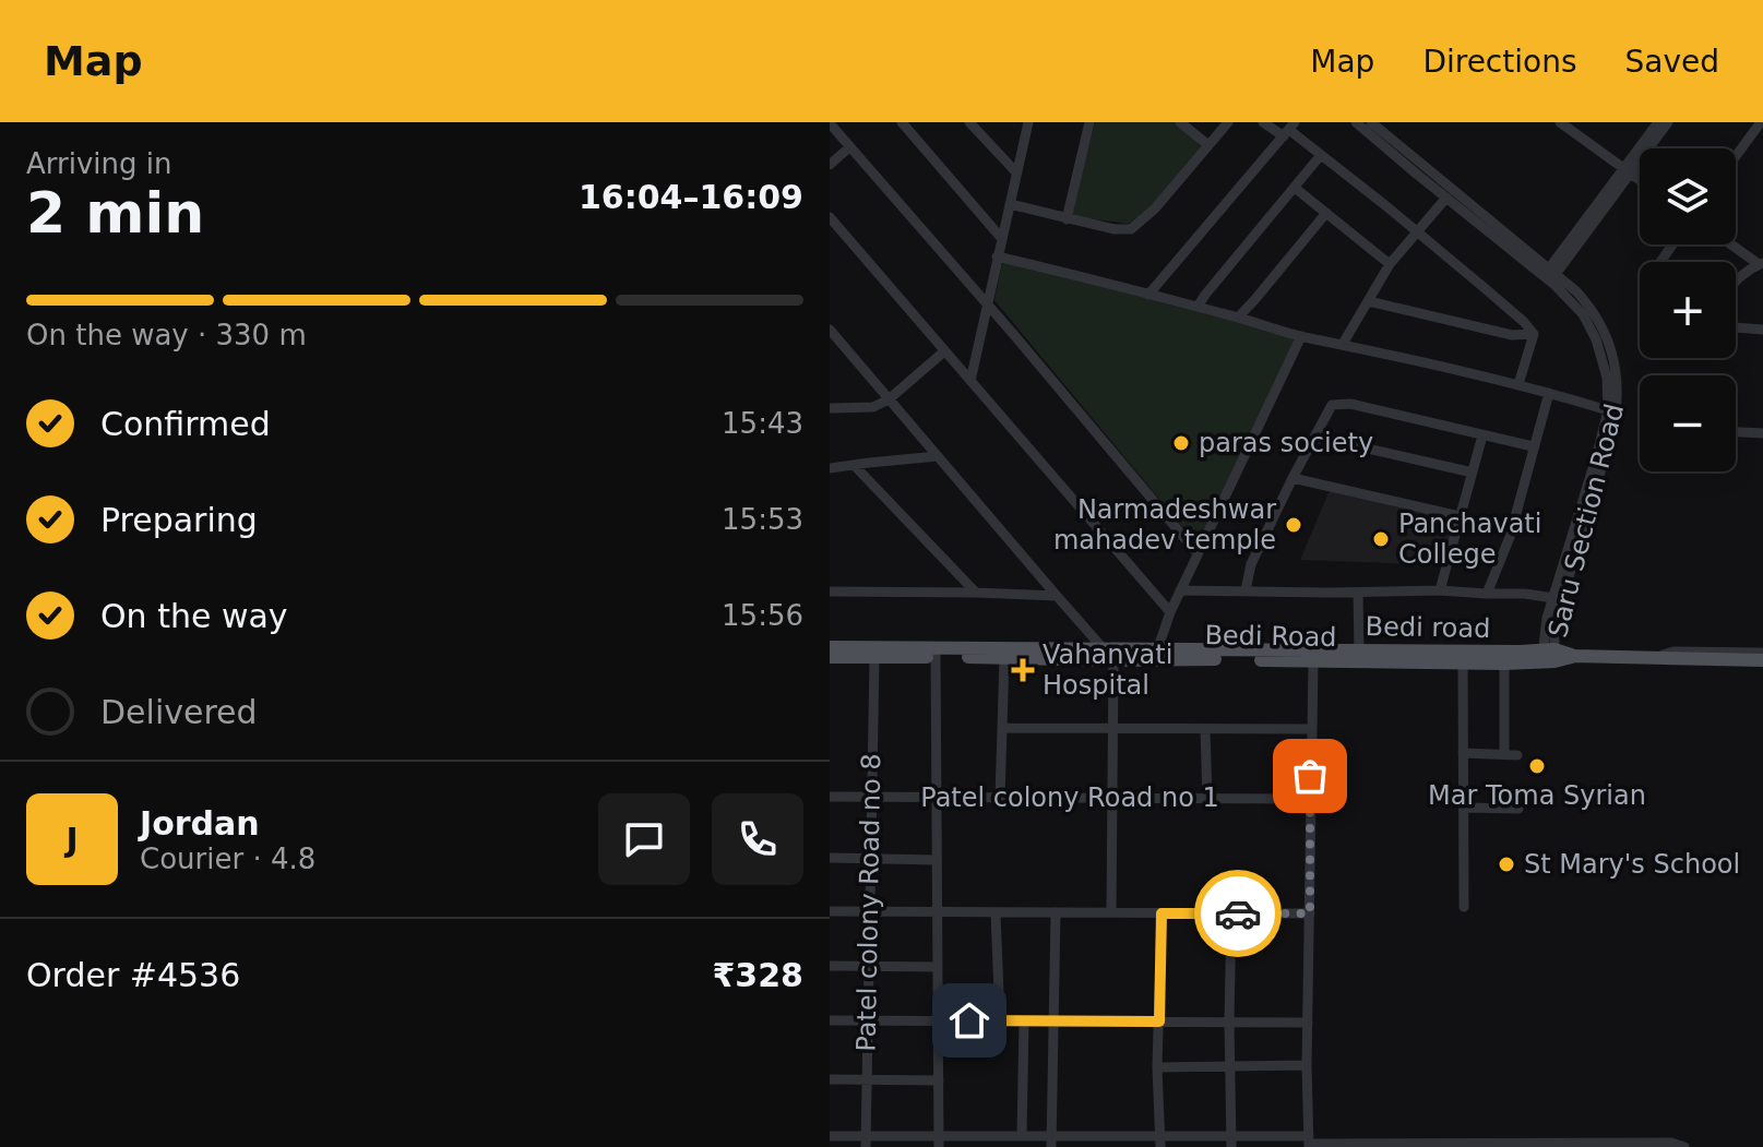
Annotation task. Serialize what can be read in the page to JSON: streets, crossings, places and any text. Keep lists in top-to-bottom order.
{
  "streets": {
    "main road": ["Bedi road", "Bedi Road"],
    "street": ["Saru Section Road", "Patel colony Road no 1", "Patel colony Road no 8"]
  },
  "crossings": [
    ["Saru Section Road", "Bedi road"],
    ["Saru Section Road", "Bedi Road"],
    ["Bedi road", "Bedi Road"],
    ["Bedi Road", "Patel colony Road no 8"],
    ["Patel colony Road no 1", "Patel colony Road no 8"]
  ],
  "places": {
    "other": [
      "paras society",
      "Narmadeshwar mahadev temple",
      "Panchavati College",
      "Mar Toma Syrian",
      "St Mary's School"
    ],
    "health": ["Vahanvati Hospital"]
  },
  "page": {
    "header": "Map",
    "nav": ["Map", "Directions", "Saved"],
    "heading": ["2 min", "Arriving in", "16:04–16:09"],
    "panel": [
      "Jordan",
      "Courier · 4.8",
      "Order #4536",
      "₹328"
    ],
    "map_buttons": ["+", "−"],
    "bar": "On the way · 330 m",
    "list": [
      ["Confirmed", "15:43"],
      ["Preparing", "15:53"],
      ["On the way", "15:56"],
      "Delivered"
    ],
    "round": "J"
  }
}
